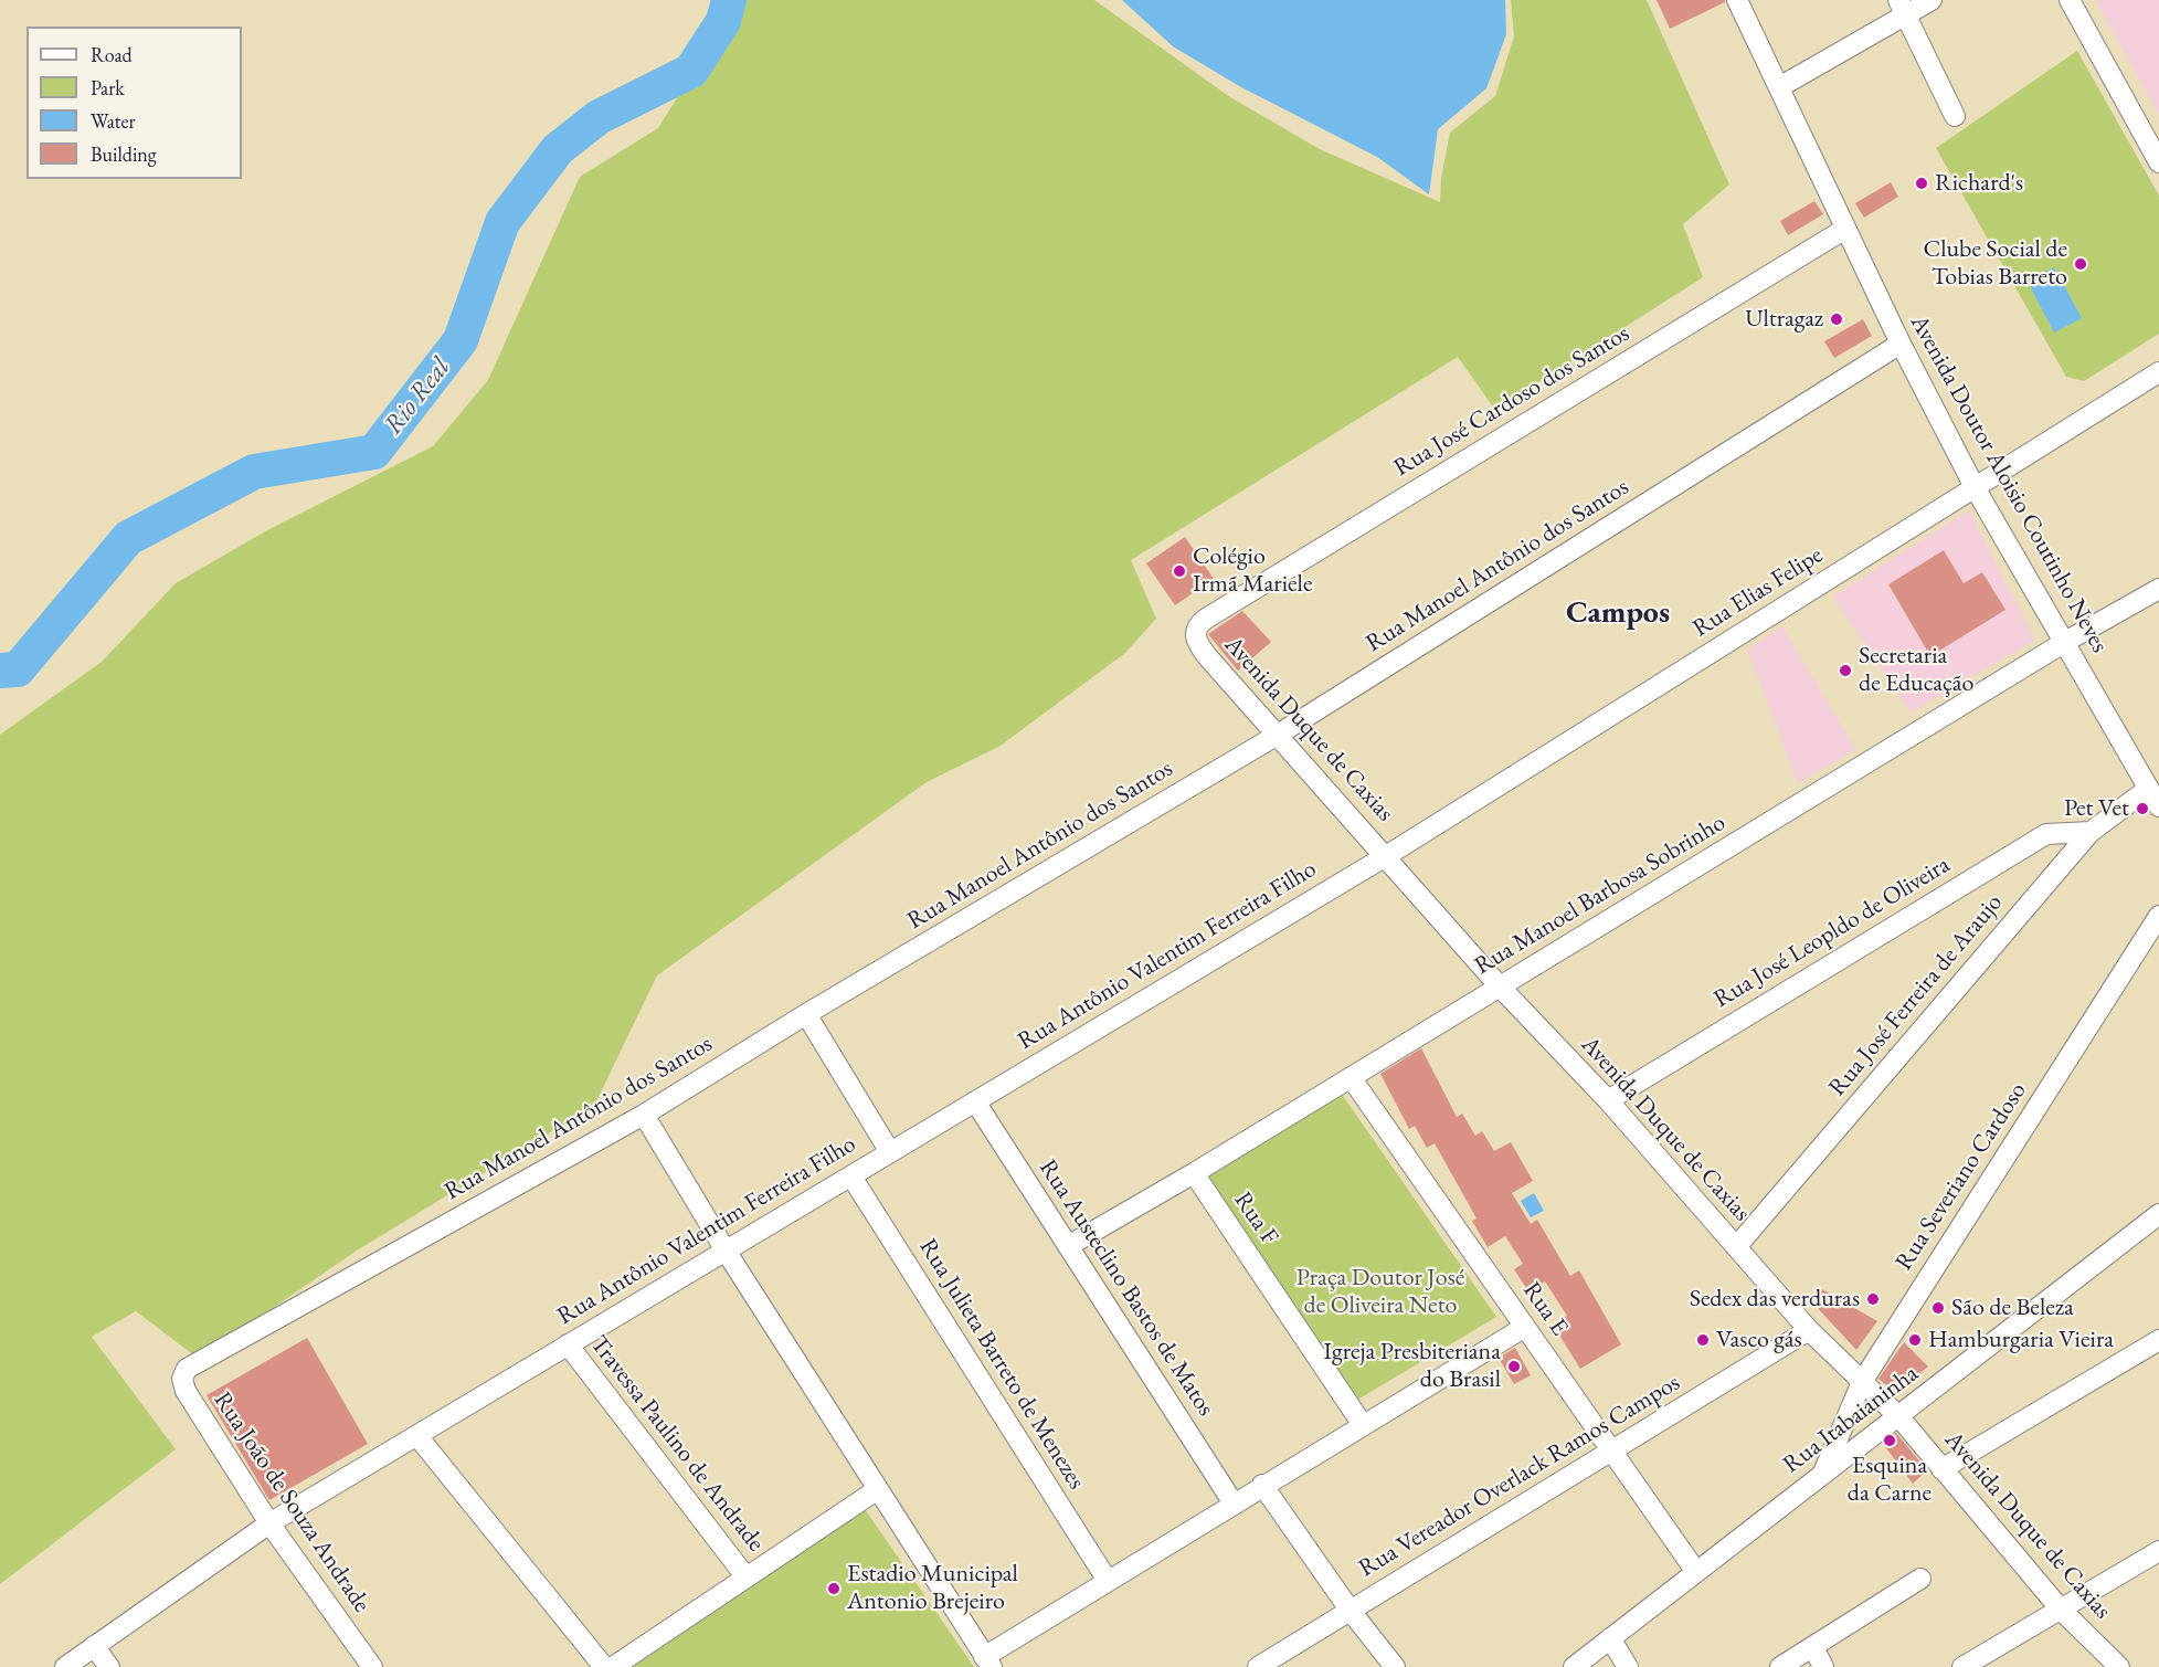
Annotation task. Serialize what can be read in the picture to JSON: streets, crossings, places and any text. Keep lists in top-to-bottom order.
{
  "streets": {
    "street": [
      "Rua José Cardoso dos Santos",
      "Avenida Doutor Aloisio Coutinho Neves",
      "Rua Manoel Antônio dos Santos",
      "Rua Elias Felipe",
      "Avenida Duque de Caxias",
      "Rua Manoel Barbosa Sobrinho",
      "Rua José Leopldo de Oliveira",
      "Rua Antônio Valentim Ferreira Filho",
      "Rua José Ferreira de Araujo",
      "Rua Severiano Cardoso",
      "Rua F",
      "Rua Austeclino Bastos de Matos",
      "Rua E",
      "Rua Julieta Barreto de Menezes",
      "Rua Itabaianinha",
      "Travessa Paulino de Andrade",
      "Rua Vereador Overlack Ramos Campos",
      "Rua João de Souza Andrade"
    ]
  },
  "crossings": [
    ["Rua José Cardoso dos Santos", "Avenida Doutor Aloisio Coutinho Neves"],
    ["Rua José Cardoso dos Santos", "Avenida Duque de Caxias"],
    ["Avenida Doutor Aloisio Coutinho Neves", "Rua Manoel Antônio dos Santos"],
    ["Avenida Doutor Aloisio Coutinho Neves", "Rua Elias Felipe"],
    ["Avenida Doutor Aloisio Coutinho Neves", "Rua Manoel Barbosa Sobrinho"],
    ["Avenida Doutor Aloisio Coutinho Neves", "Rua José Ferreira de Araujo"],
    ["Rua Manoel Antônio dos Santos", "Avenida Duque de Caxias"],
    ["Rua Manoel Antônio dos Santos", "Rua João de Souza Andrade"],
    ["Rua Elias Felipe", "Avenida Duque de Caxias"],
    ["Rua Elias Felipe", "Rua Antônio Valentim Ferreira Filho"],
    ["Avenida Duque de Caxias", "Rua Manoel Barbosa Sobrinho"],
    ["Avenida Duque de Caxias", "Rua José Leopldo de Oliveira"],
    ["Avenida Duque de Caxias", "Rua Antônio Valentim Ferreira Filho"],
    ["Avenida Duque de Caxias", "Rua José Ferreira de Araujo"],
    ["Avenida Duque de Caxias", "Rua Severiano Cardoso"],
    ["Avenida Duque de Caxias", "Rua Itabaianinha"],
    ["Avenida Duque de Caxias", "Rua Vereador Overlack Ramos Campos"],
    ["Rua Manoel Barbosa Sobrinho", "Rua F"],
    ["Rua Manoel Barbosa Sobrinho", "Rua Austeclino Bastos de Matos"],
    ["Rua Manoel Barbosa Sobrinho", "Rua E"],
    ["Rua José Leopldo de Oliveira", "Rua José Ferreira de Araujo"],
    ["Rua Antônio Valentim Ferreira Filho", "Rua Austeclino Bastos de Matos"],
    ["Rua Antônio Valentim Ferreira Filho", "Rua Julieta Barreto de Menezes"],
    ["Rua Antônio Valentim Ferreira Filho", "Travessa Paulino de Andrade"],
    ["Rua Antônio Valentim Ferreira Filho", "Rua João de Souza Andrade"],
    ["Rua Severiano Cardoso", "Rua Itabaianinha"],
    ["Rua E", "Rua Itabaianinha"],
    ["Rua E", "Rua Vereador Overlack Ramos Campos"]
  ],
  "districts": ["Campos"],
  "water": ["Rio Real"],
  "parks": ["Praça Doutor José de Oliveira Neto"],
  "places": [
    "Richard's",
    "Clube Social de Tobias Barreto",
    "Ultragaz",
    "Colégio Irmã Mariele",
    "Secretaria de Educação",
    "Pet Vet",
    "Sedex das verduras",
    "São de Beleza",
    "Vasco gás",
    "Hamburgaria Vieira",
    "Igreja Presbiteriana do Brasil",
    "Esquina da Carne",
    "Estadio Municipal Antonio Brejeiro"
  ],
  "legend": [
    "Road",
    "Park",
    "Water",
    "Building"
  ]
}
